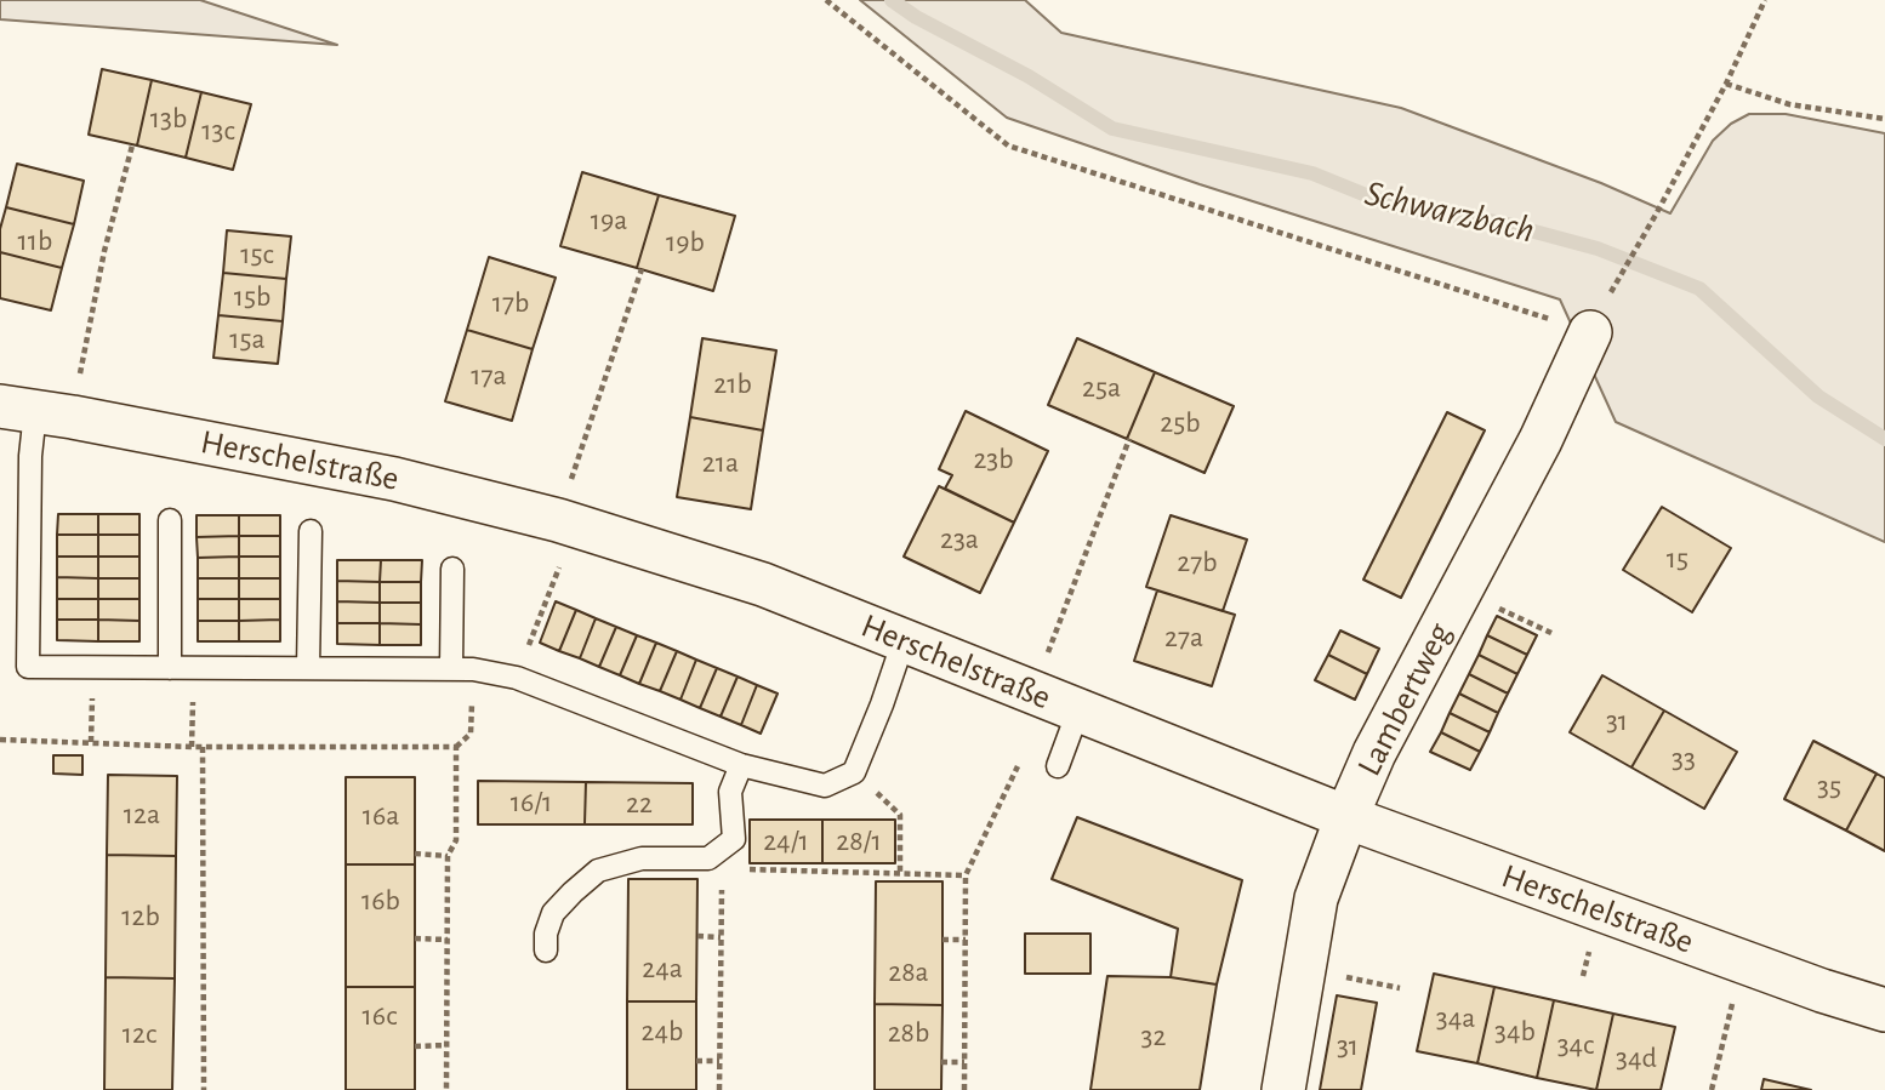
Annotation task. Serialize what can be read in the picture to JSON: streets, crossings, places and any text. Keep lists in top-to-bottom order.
{
  "streets": {
    "street": ["Herschelstraße", "Lambertweg"]
  },
  "crossings": [
    ["Herschelstraße", "Lambertweg"]
  ],
  "water": ["Schwarzbach"],
  "house_numbers": [
    "13b",
    "13c",
    "19a",
    "11b",
    "19b",
    "15c",
    "15b",
    "17b",
    "15a",
    "17a",
    "21b",
    "25a",
    "25b",
    "23b",
    "21a",
    "23a",
    "15",
    "27b",
    "27a",
    "31",
    "33",
    "35",
    "16/1",
    "22",
    "12a",
    "16a",
    "24/1",
    "28/1",
    "16b",
    "12b",
    "24a",
    "28a",
    "16c",
    "34a",
    "24b",
    "34b",
    "28b",
    "12c",
    "32",
    "34c",
    "31",
    "34d"
  ]
}
